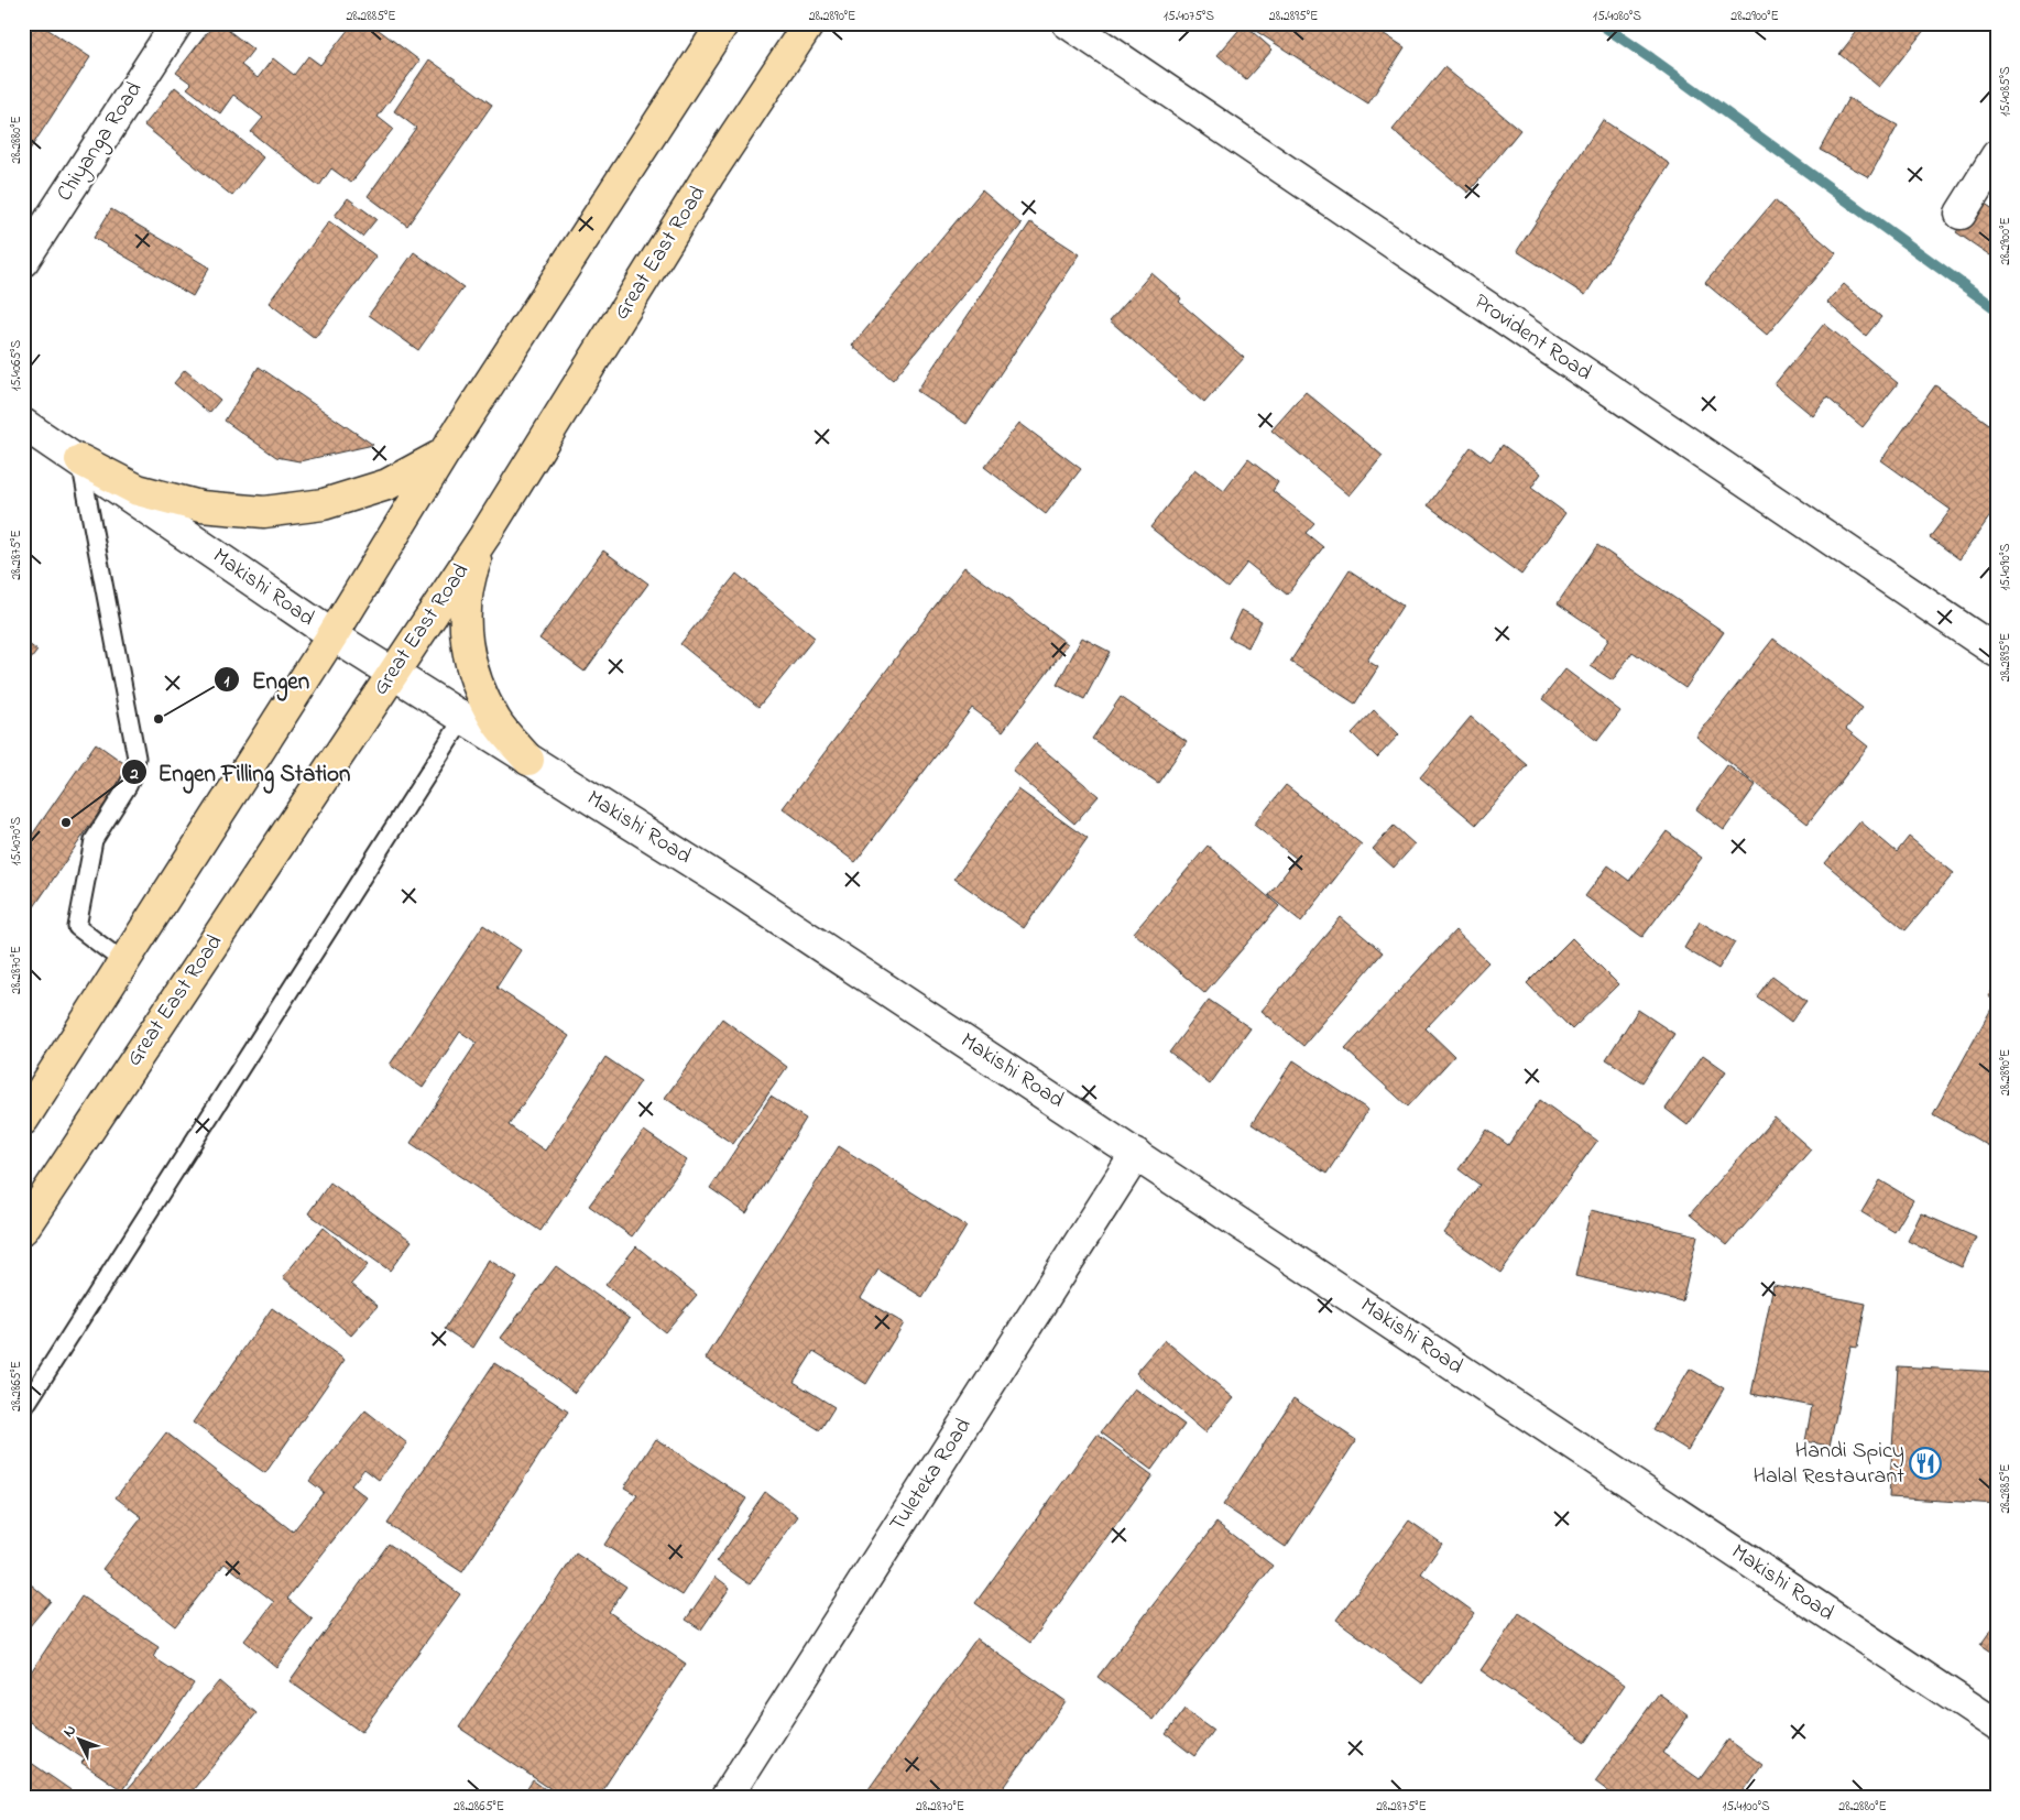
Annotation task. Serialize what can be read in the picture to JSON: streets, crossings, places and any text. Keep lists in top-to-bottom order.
{
  "streets": {
    "main road": [
      "Chiyanga Road",
      "Great East Road",
      "Provident Road",
      "Makishi Road",
      "Tuleteka Road"
    ]
  },
  "crossings": [
    ["Great East Road", "Makishi Road"],
    ["Makishi Road", "Tuleteka Road"]
  ],
  "places": {
    "other": ["Engen", "Engen Filling Station"],
    "restaurant": ["Handi Spicy Halal Restaurant"]
  },
  "north": "top left",
  "coordinates": [
    "28.2885°E",
    "28.2890°E",
    "15.4075°S",
    "28.2895°E",
    "15.4080°S",
    "28.2900°E",
    "15.4085°S",
    "28.2880°E",
    "15.4065°S",
    "28.2875°E",
    "15.4090°S",
    "15.4070°S",
    "28.2870°E",
    "28.2865°E",
    "15.4100°S"
  ]
}
